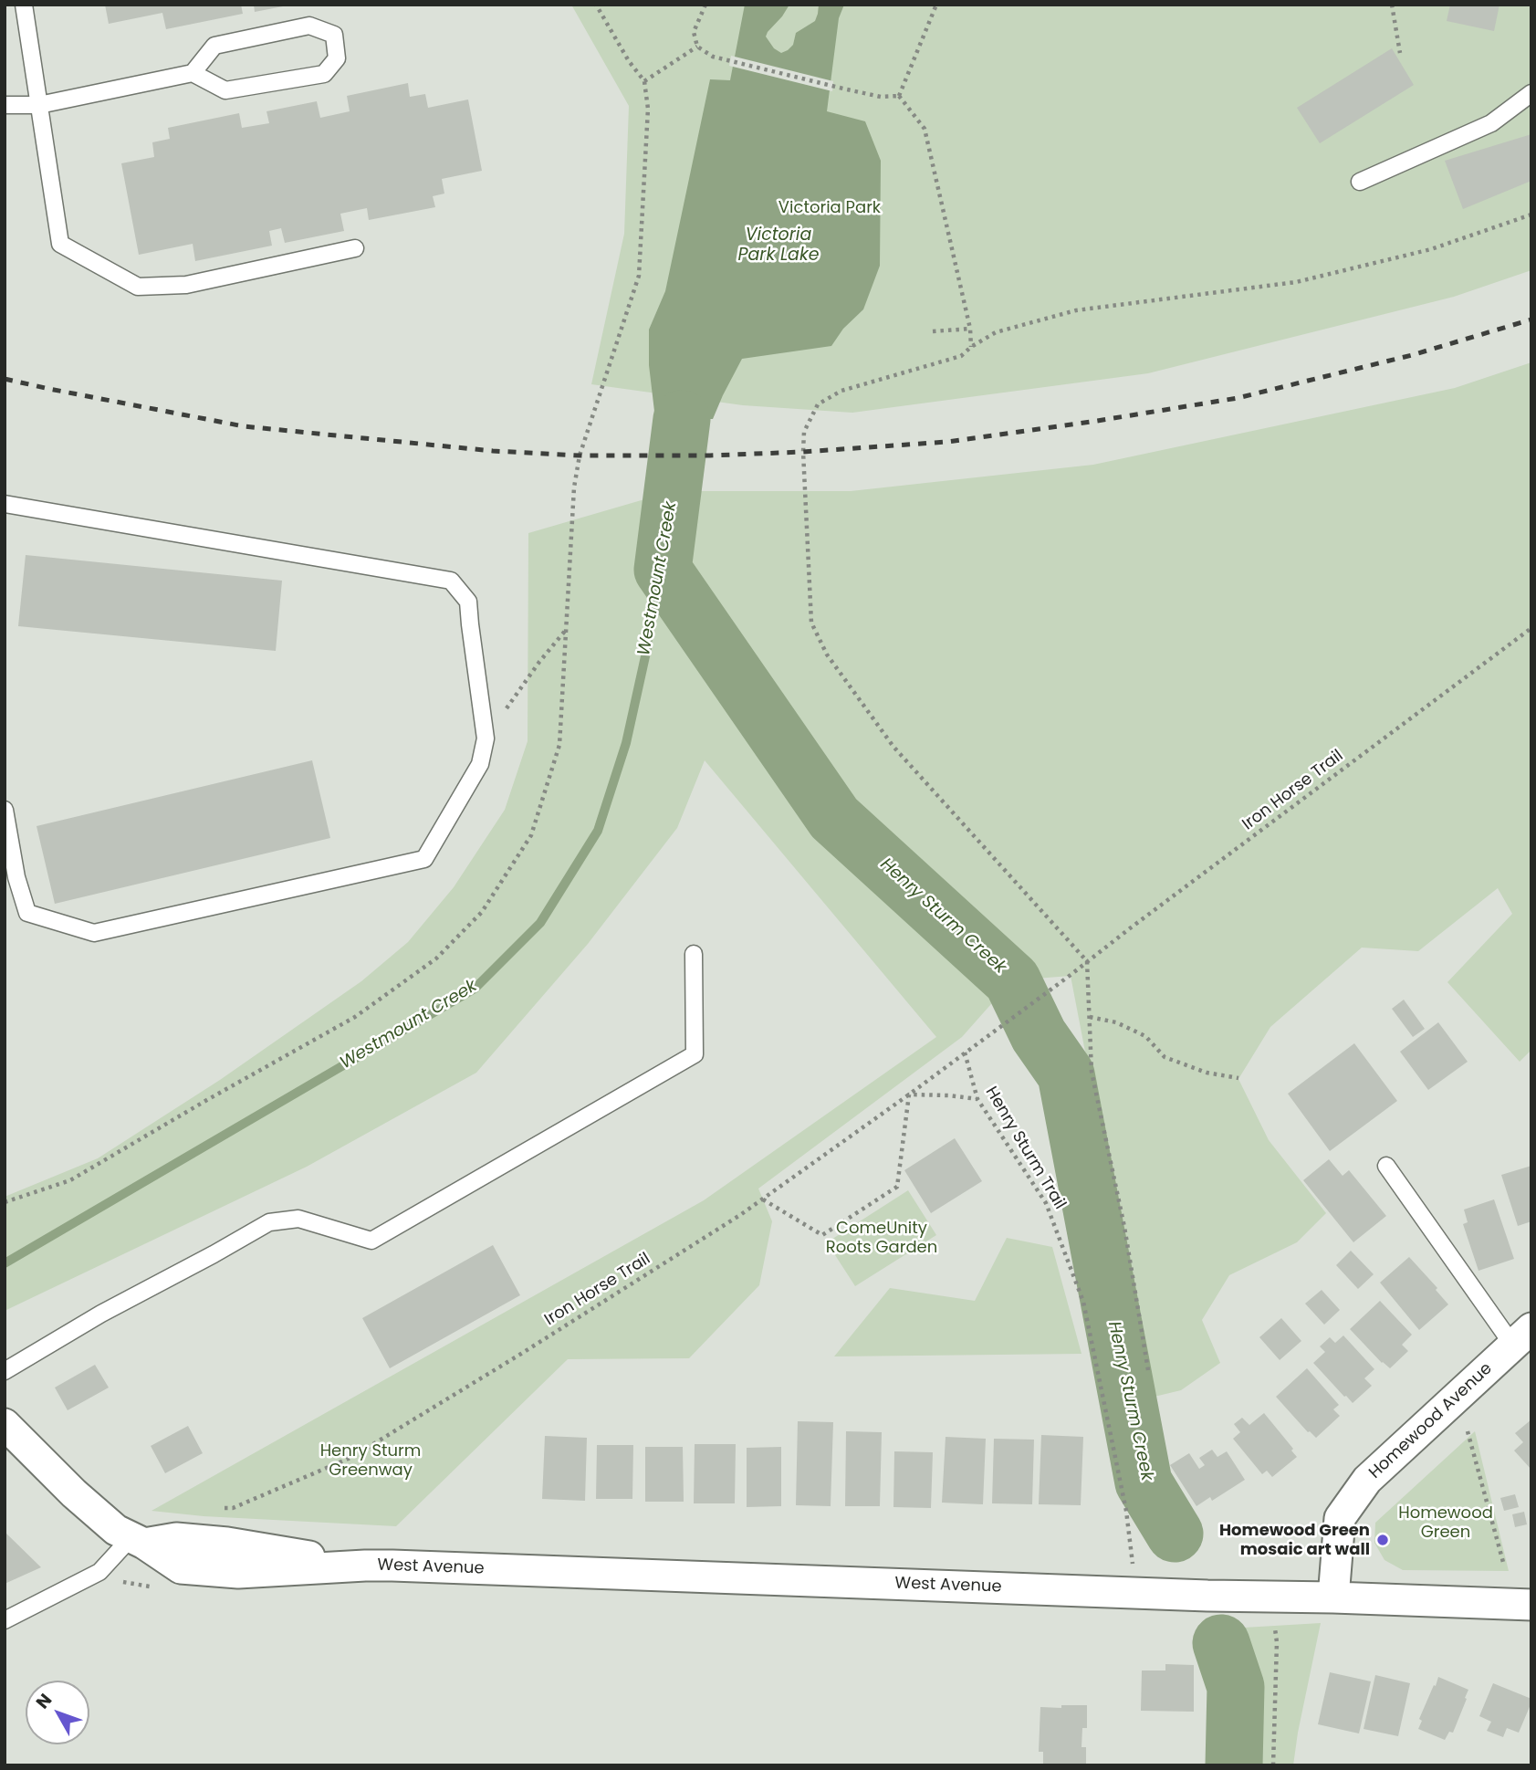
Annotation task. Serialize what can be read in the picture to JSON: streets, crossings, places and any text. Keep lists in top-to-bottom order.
{
  "streets": {
    "street": ["Homewood Avenue", "West Avenue"],
    "path": ["Iron Horse Trail", "Henry Sturm Trail"]
  },
  "crossings": [
    ["Iron Horse Trail", "Henry Sturm Trail"],
    ["Henry Sturm Trail", "West Avenue"],
    ["Homewood Avenue", "West Avenue"]
  ],
  "water": ["Victoria Park Lake", "Westmount Creek", "Henry Sturm Creek"],
  "parks": [
    "Victoria Park",
    "ComeUnity Roots Garden",
    "Henry Sturm Greenway",
    "Homewood Green"
  ],
  "places": ["Homewood Green mosaic art wall"],
  "north": "top left"
}
